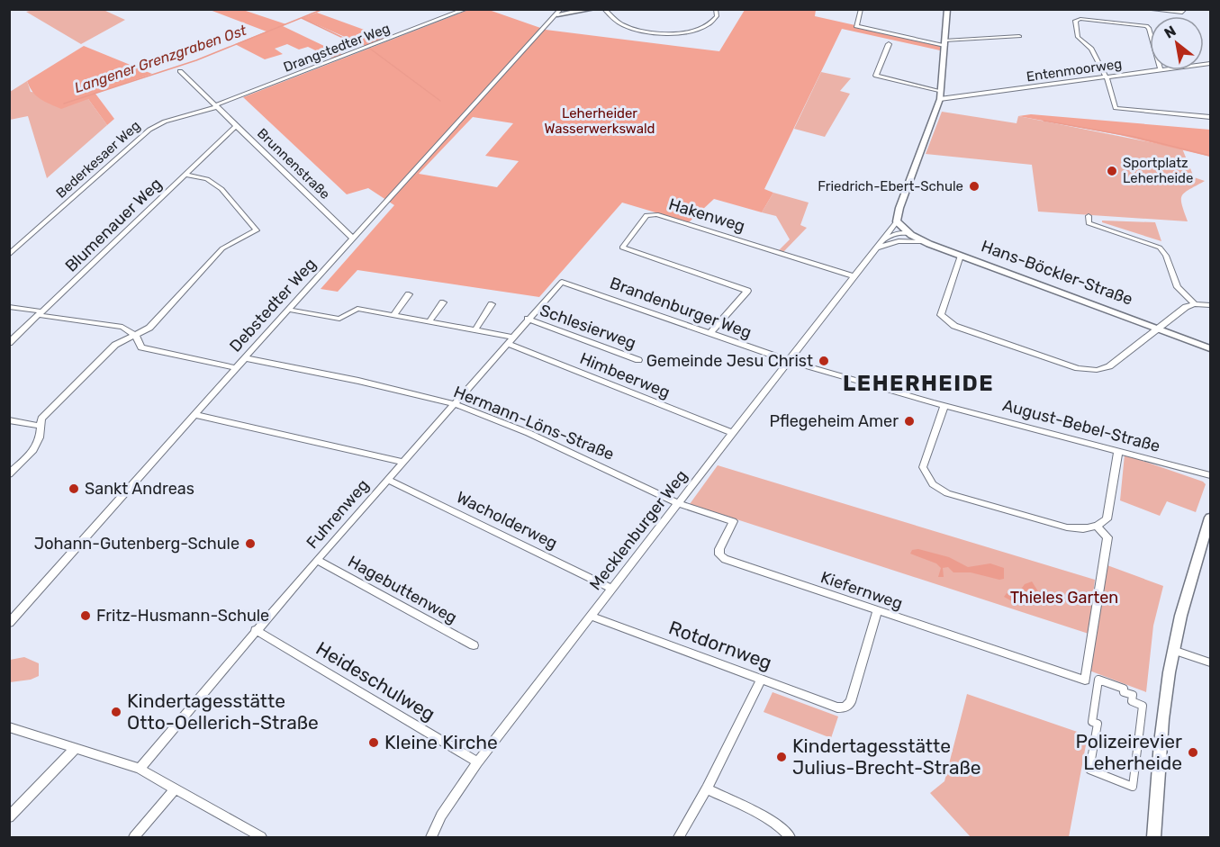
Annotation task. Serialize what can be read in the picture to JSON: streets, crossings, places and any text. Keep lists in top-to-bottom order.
{
  "streets": {
    "street": [
      "Drangstedter Weg",
      "Entenmoorweg",
      "Bederkesaer Weg",
      "Brunnenstraße",
      "Hakenweg",
      "Blumenauer Weg",
      "Hans-Böckler-Straße",
      "Debstedter Weg",
      "Brandenburger Weg",
      "Schlesierweg",
      "Himbeerweg",
      "Hermann-Löns-Straße",
      "August-Bebel-Straße",
      "Fuhrenweg",
      "Wacholderweg",
      "Mecklenburger Weg",
      "Hagebuttenweg",
      "Kiefernweg",
      "Rotdornweg",
      "Heideschulweg"
    ]
  },
  "crossings": [
    ["Drangstedter Weg", "Bederkesaer Weg"],
    ["Drangstedter Weg", "Brunnenstraße"],
    ["Entenmoorweg", "Mecklenburger Weg"],
    ["Bederkesaer Weg", "Brunnenstraße"],
    ["Brunnenstraße", "Blumenauer Weg"],
    ["Brunnenstraße", "Debstedter Weg"],
    ["Hakenweg", "Brandenburger Weg"],
    ["Hakenweg", "Mecklenburger Weg"],
    ["Hans-Böckler-Straße", "Mecklenburger Weg"],
    ["Debstedter Weg", "Himbeerweg"],
    ["Debstedter Weg", "Hermann-Löns-Straße"],
    ["Brandenburger Weg", "August-Bebel-Straße"],
    ["Brandenburger Weg", "Fuhrenweg"],
    ["Brandenburger Weg", "Mecklenburger Weg"],
    ["Schlesierweg", "Fuhrenweg"],
    ["Himbeerweg", "Fuhrenweg"],
    ["Himbeerweg", "Mecklenburger Weg"],
    ["Hermann-Löns-Straße", "Fuhrenweg"],
    ["Hermann-Löns-Straße", "Mecklenburger Weg"],
    ["Hermann-Löns-Straße", "Kiefernweg"],
    ["August-Bebel-Straße", "Mecklenburger Weg"],
    ["Fuhrenweg", "Wacholderweg"],
    ["Fuhrenweg", "Hagebuttenweg"],
    ["Fuhrenweg", "Heideschulweg"],
    ["Wacholderweg", "Mecklenburger Weg"],
    ["Mecklenburger Weg", "Kiefernweg"],
    ["Mecklenburger Weg", "Rotdornweg"],
    ["Mecklenburger Weg", "Heideschulweg"],
    ["Kiefernweg", "Rotdornweg"]
  ],
  "districts": ["LEHERHEIDE"],
  "water": ["Langener Grenzgraben Ost"],
  "parks": ["Leherheider Wasserwerkswald", "Thieles Garten"],
  "places": [
    "Sportplatz Leherheide",
    "Friedrich-Ebert-Schule",
    "Gemeinde Jesu Christ",
    "Pflegeheim Amer",
    "Sankt Andreas",
    "Johann-Gutenberg-Schule",
    "Fritz-Husmann-Schule",
    "Kindertagesstätte Otto-Oellerich-Straße",
    "Kleine Kirche",
    "Polizeirevier Leherheide",
    "Kindertagesstätte Julius-Brecht-Straße"
  ],
  "north": "top left"
}
